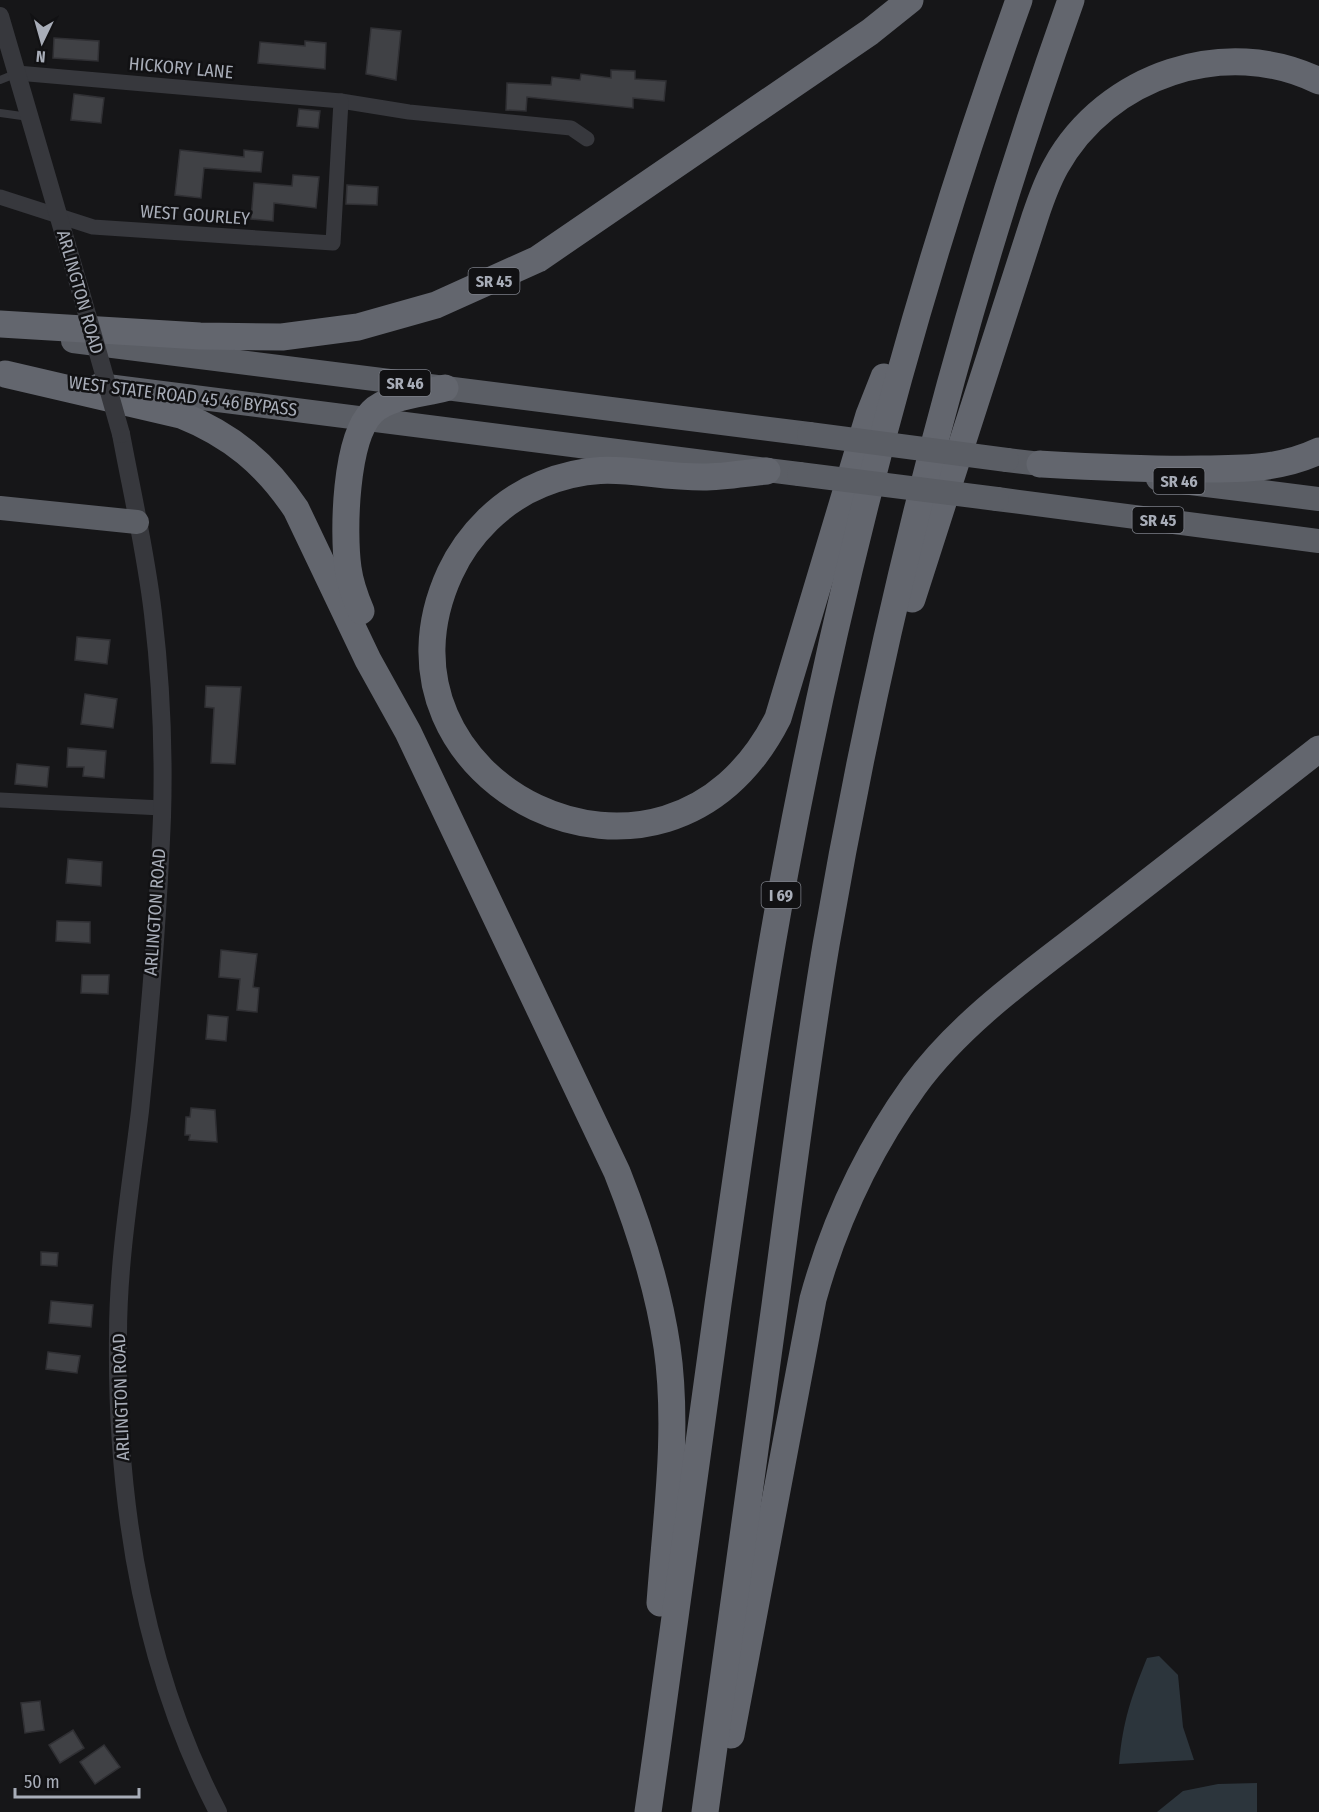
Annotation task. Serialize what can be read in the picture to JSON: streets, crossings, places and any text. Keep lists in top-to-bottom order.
{
  "streets": {
    "highway": [
      "SR 45",
      "SR 46",
      "WEST STATE ROAD 45 46 BYPASS",
      "I 69"
    ],
    "street": ["HICKORY LANE", "WEST GOURLEY", "ARLINGTON ROAD"]
  },
  "crossings": [
    ["HICKORY LANE", "WEST GOURLEY"],
    ["HICKORY LANE", "ARLINGTON ROAD"],
    ["WEST GOURLEY", "ARLINGTON ROAD"],
    ["SR 45", "WEST STATE ROAD 45 46 BYPASS"]
  ],
  "scale_bar": "50 m",
  "north": "bottom"
}
